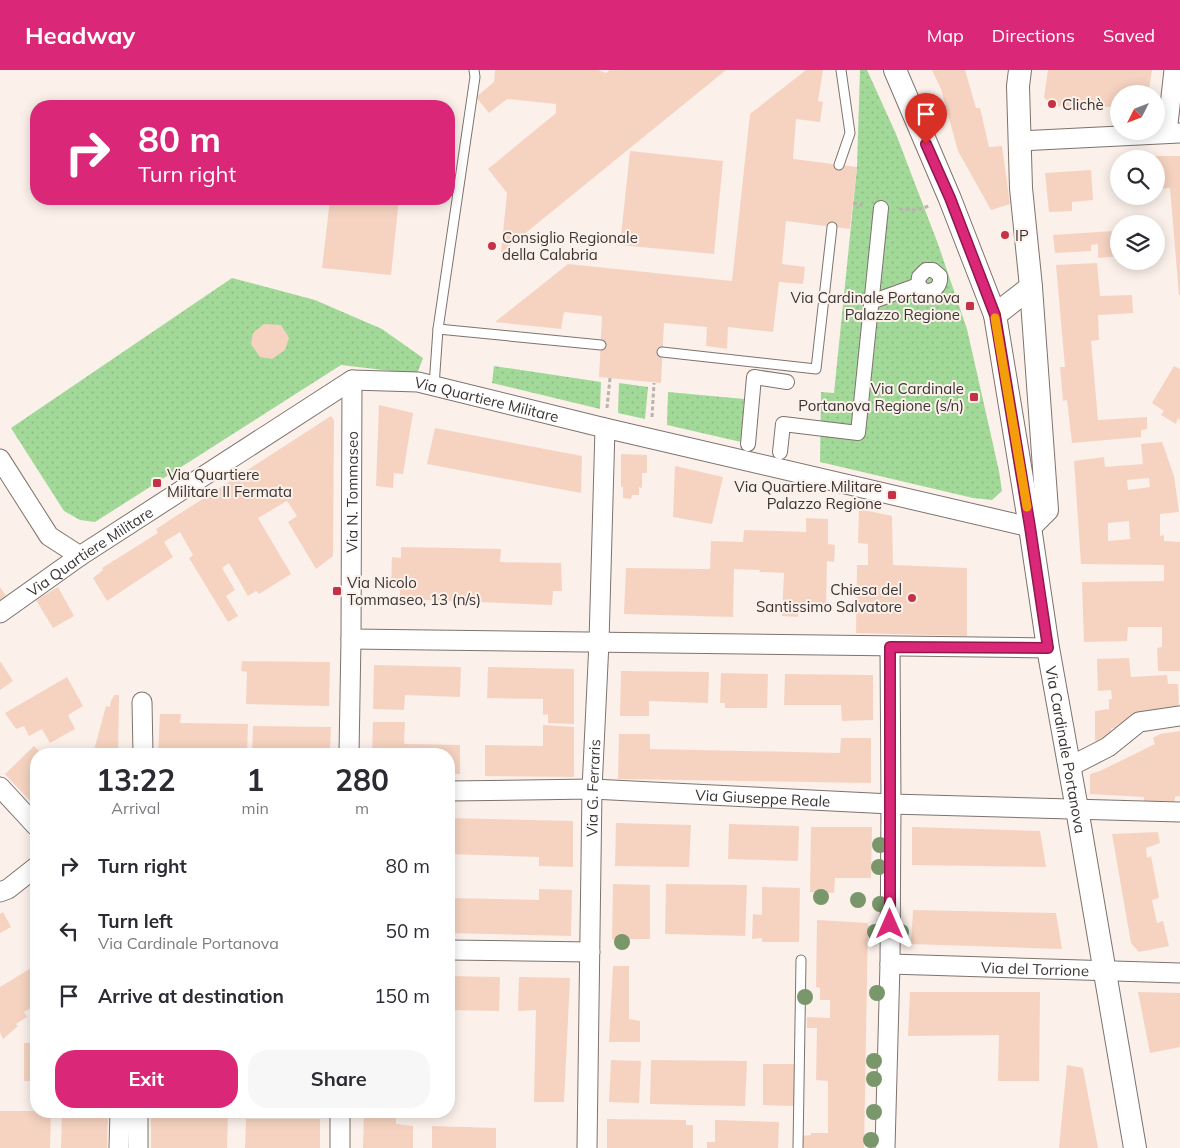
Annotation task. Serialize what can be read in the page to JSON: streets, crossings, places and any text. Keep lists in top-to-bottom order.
{
  "streets": {
    "street": [
      "Via Quartiere Militare",
      "Via N. Tommaseo",
      "Via Cardinale Portanova",
      "Via G. Ferraris",
      "Via Giuseppe Reale",
      "Via del Torrione"
    ]
  },
  "crossings": [
    ["Via Quartiere Militare", "Via N. Tommaseo"],
    ["Via Quartiere Militare", "Via Cardinale Portanova"],
    ["Via Quartiere Militare", "Via G. Ferraris"],
    ["Via Cardinale Portanova", "Via Giuseppe Reale"],
    ["Via Cardinale Portanova", "Via del Torrione"],
    ["Via G. Ferraris", "Via Giuseppe Reale"]
  ],
  "places": {
    "other": [
      "Clichè",
      "IP",
      "Consiglio Regionale della Calabria",
      "Chiesa del Santissimo Salvatore"
    ],
    "transit": [
      "Via Cardinale Portanova Palazzo Regione",
      "Via Cardinale Portanova Regione (s/n)",
      "Via Quartiere Militare II Fermata",
      "Via Quartiere Militare Palazzo Regione",
      "Via Nicolo Tommaseo, 13 (n/s)"
    ]
  },
  "north": "bottom left",
  "page": {
    "header": "Headway",
    "nav": ["Map", "Directions", "Saved"],
    "turn": ["80 m", "Turn right"],
    "eta": [
      "13:22",
      "Arrival",
      "1",
      "min",
      "280",
      "m"
    ],
    "list": [
      {
        "name": "Turn right",
        "value": "80 m"
      },
      {
        "name": "Turn left",
        "note": "Via Cardinale Portanova",
        "value": "50 m"
      },
      {
        "name": "Arrive at destination",
        "value": "150 m"
      }
    ],
    "buttons": ["Exit", "Share"]
  }
}
